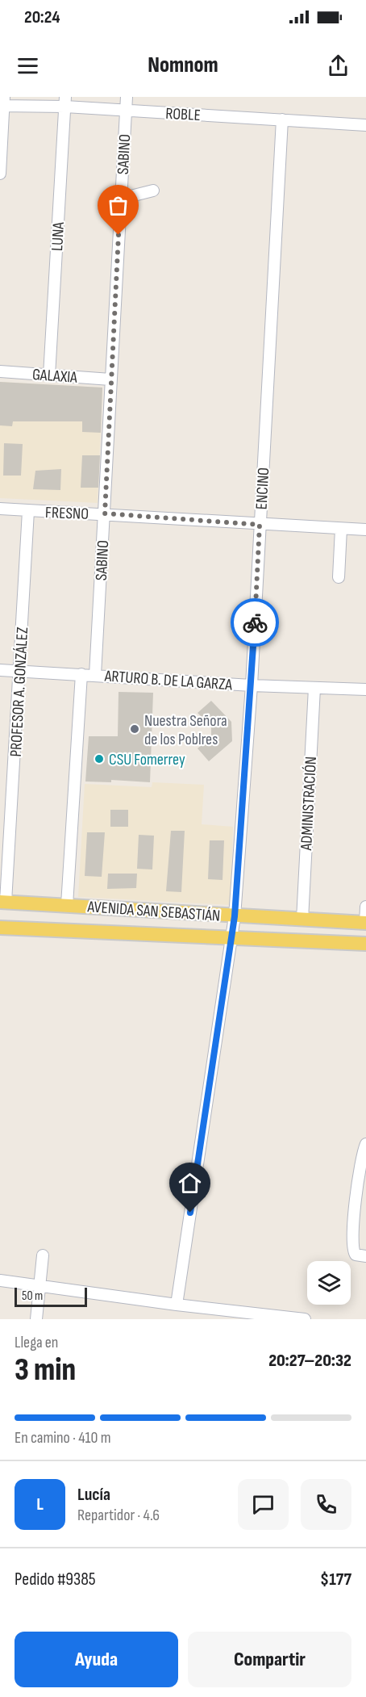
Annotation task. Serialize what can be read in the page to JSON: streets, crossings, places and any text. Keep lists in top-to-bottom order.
{
  "streets": {
    "main road": ["AVENIDA SAN SEBASTIÁN"],
    "street": [
      "ROBLE",
      "SABINO",
      "LUNA",
      "GALAXIA",
      "ENCINO",
      "FRESNO",
      "ARTURO B. DE LA GARZA",
      "PROFESOR A. GONZÁLEZ",
      "ADMINISTRACIÓN"
    ]
  },
  "crossings": [
    ["ROBLE", "SABINO"],
    ["ROBLE", "LUNA"],
    ["ROBLE", "ENCINO"],
    ["SABINO", "GALAXIA"],
    ["SABINO", "FRESNO"],
    ["SABINO", "ARTURO B. DE LA GARZA"],
    ["LUNA", "GALAXIA"],
    ["ENCINO", "FRESNO"],
    ["ENCINO", "ARTURO B. DE LA GARZA"],
    ["ENCINO", "AVENIDA SAN SEBASTIÁN"],
    ["FRESNO", "PROFESOR A. GONZÁLEZ"],
    ["ARTURO B. DE LA GARZA", "PROFESOR A. GONZÁLEZ"],
    ["ARTURO B. DE LA GARZA", "ADMINISTRACIÓN"],
    ["PROFESOR A. GONZÁLEZ", "AVENIDA SAN SEBASTIÁN"],
    ["ADMINISTRACIÓN", "AVENIDA SAN SEBASTIÁN"]
  ],
  "places": ["Nuestra Señora de los Poblres", "CSU Fomerrey"],
  "scale_bar": "50 m",
  "page": {
    "status": "20:24",
    "header": "Nomnom",
    "scale": "50 m",
    "heading": ["3 min", "Llega en", "20:27–20:32"],
    "panel": [
      "Lucía",
      "Repartidor · 4.6",
      "Pedido #9385",
      "$177"
    ],
    "bar": "En camino · 410 m",
    "round": "L",
    "buttons": ["Ayuda", "Compartir"]
  }
}
